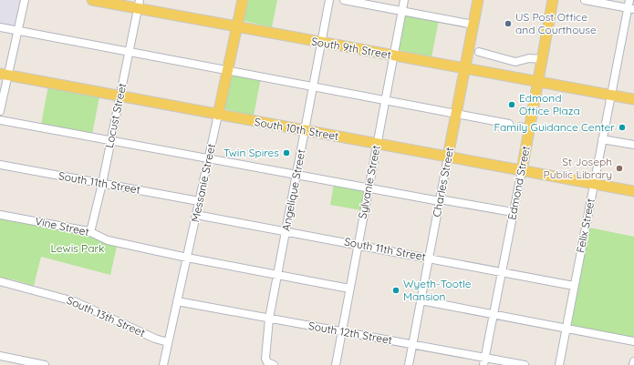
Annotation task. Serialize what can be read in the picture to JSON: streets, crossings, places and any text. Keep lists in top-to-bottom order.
{
  "streets": {
    "main road": [
      "South 9th Street",
      "South 10th Street",
      "Charles Street",
      "Messanie Street",
      "Edmond Street"
    ],
    "street": [
      "Locust Street",
      "Sylvanie Street",
      "South 11th Street",
      "Angelique Street",
      "Felix Street",
      "Vine Street",
      "South 13th Street",
      "South 12th Street"
    ]
  },
  "crossings": [
    ["South 9th Street", "Locust Street"],
    ["South 9th Street", "Sylvanie Street"],
    ["South 9th Street", "Charles Street"],
    ["South 9th Street", "Messanie Street"],
    ["South 9th Street", "Edmond Street"],
    ["South 9th Street", "Angelique Street"],
    ["South 9th Street", "Felix Street"],
    ["Locust Street", "South 10th Street"],
    ["Locust Street", "South 11th Street"],
    ["Locust Street", "Vine Street"],
    ["South 10th Street", "Sylvanie Street"],
    ["South 10th Street", "Charles Street"],
    ["South 10th Street", "Messanie Street"],
    ["South 10th Street", "Edmond Street"],
    ["South 10th Street", "Angelique Street"],
    ["South 10th Street", "Felix Street"],
    ["Sylvanie Street", "South 11th Street"],
    ["Sylvanie Street", "Vine Street"],
    ["Sylvanie Street", "South 12th Street"],
    ["Charles Street", "South 11th Street"],
    ["Charles Street", "South 12th Street"],
    ["South 11th Street", "Messanie Street"],
    ["South 11th Street", "Edmond Street"],
    ["South 11th Street", "Angelique Street"],
    ["South 11th Street", "Felix Street"],
    ["Messanie Street", "Vine Street"],
    ["Messanie Street", "South 13th Street"],
    ["Messanie Street", "South 12th Street"],
    ["Edmond Street", "South 12th Street"],
    ["Angelique Street", "Vine Street"],
    ["Angelique Street", "South 12th Street"]
  ],
  "parks": ["Lewis Park"],
  "places": [
    "US Post Office and Courthouse",
    "Edmond Office Plaza",
    "Family Guidance Center",
    "Twin Spires",
    "St Joseph Public Library",
    "Wyeth-Tootle Mansion"
  ]
}
